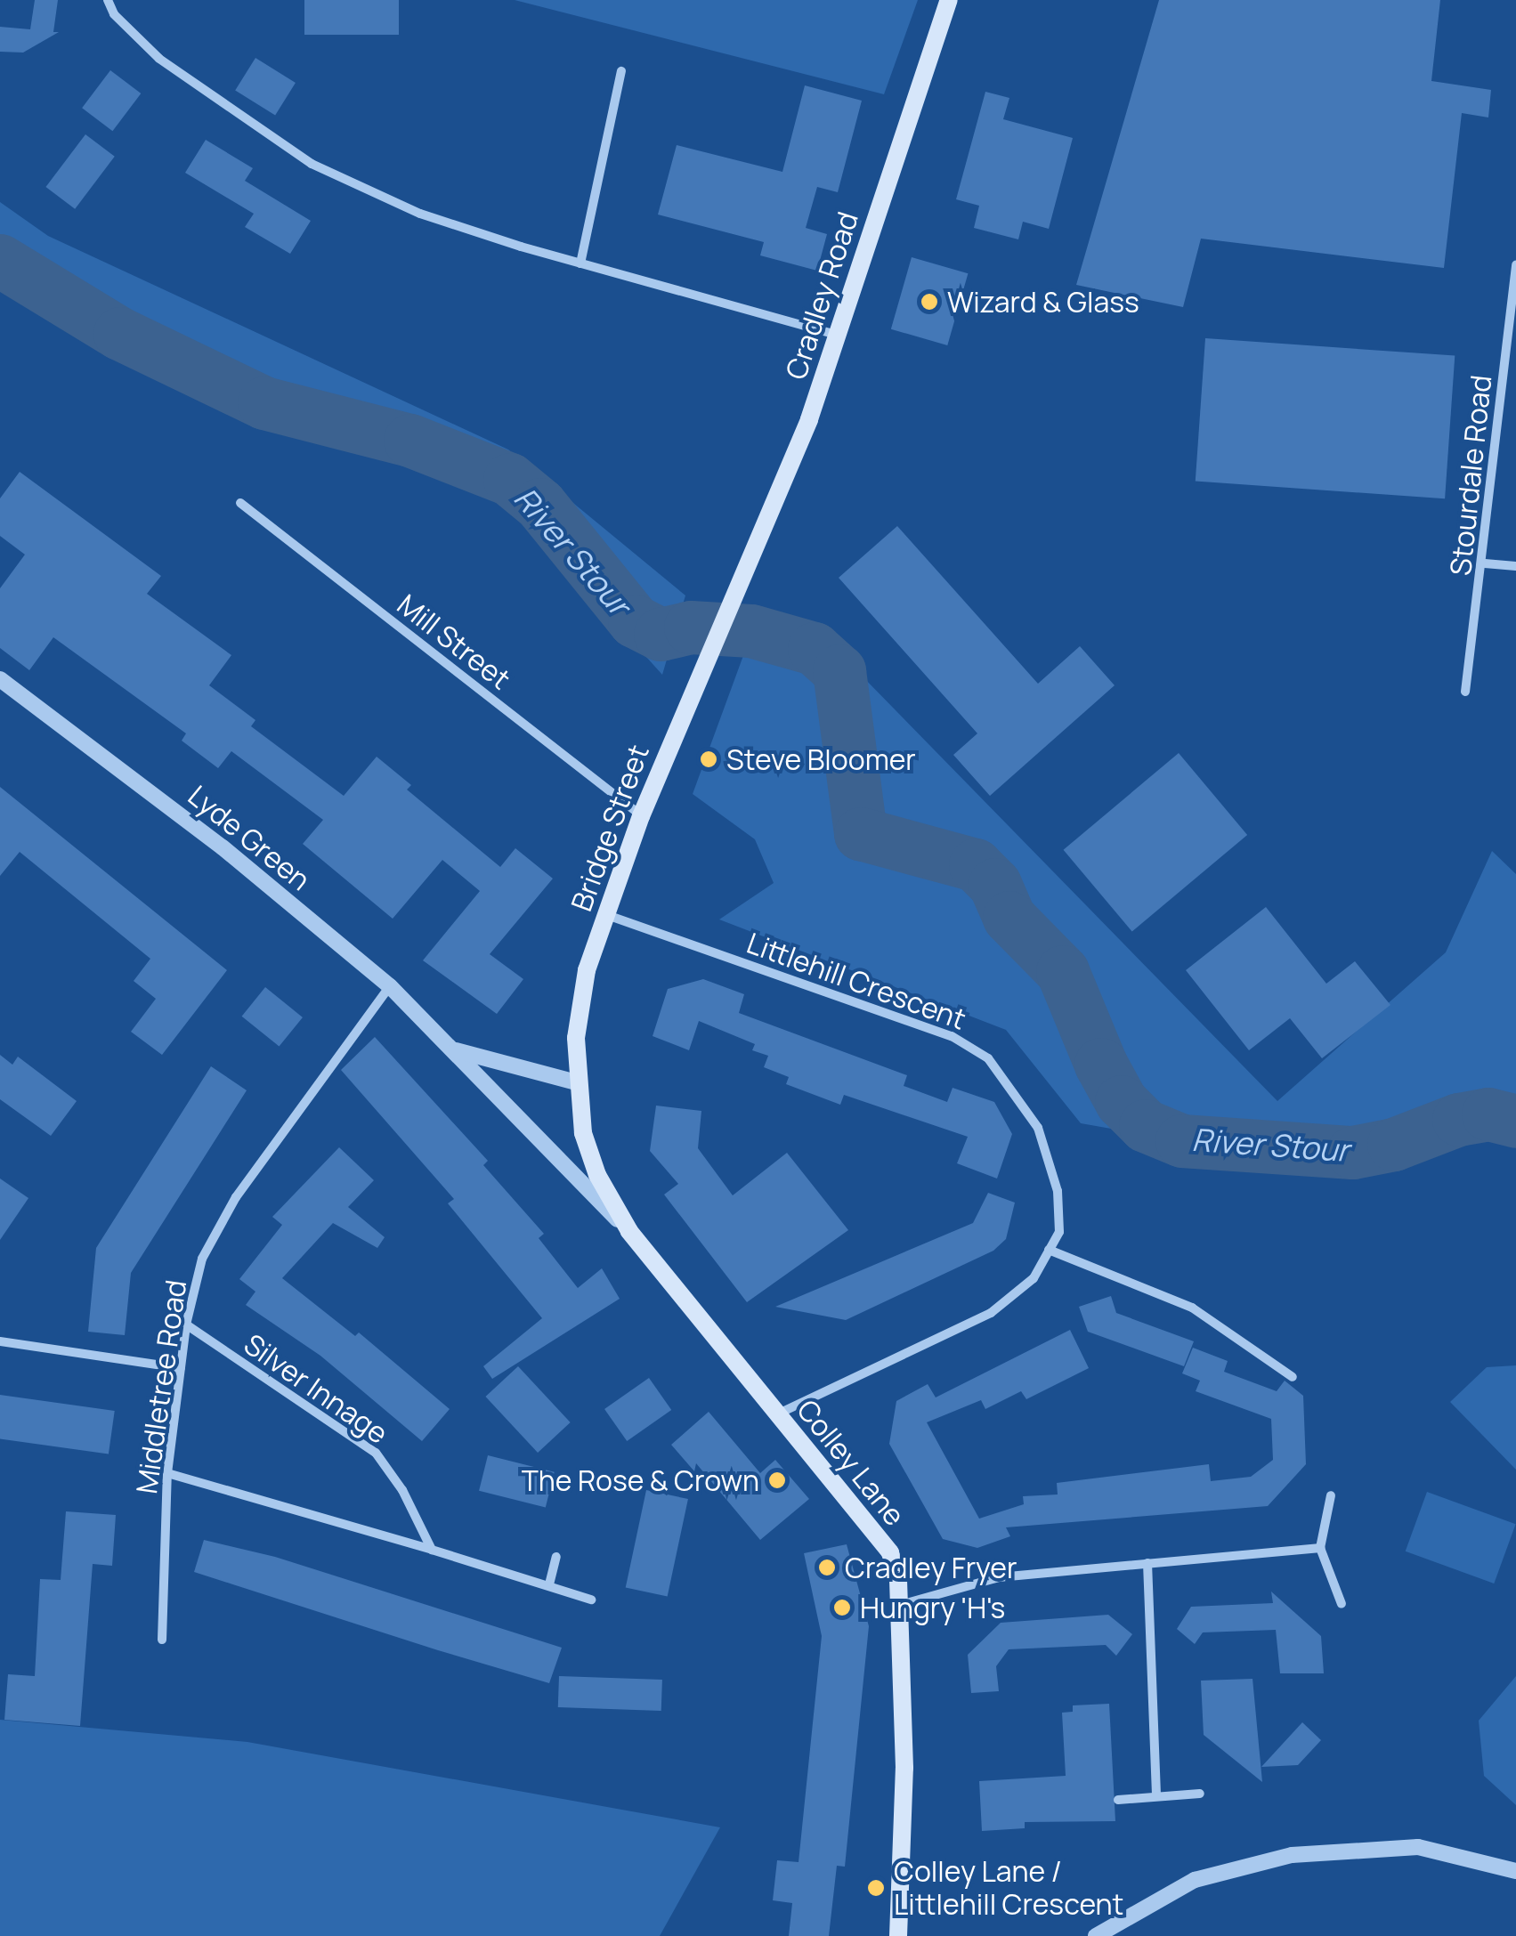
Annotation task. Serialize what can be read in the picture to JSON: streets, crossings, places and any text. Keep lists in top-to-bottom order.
{
  "streets": {
    "main road": ["Cradley Road", "Bridge Street", "Colley Lane"],
    "street": [
      "Stourdale Road",
      "Mill Street",
      "Lyde Green",
      "Littlehill Crescent",
      "Middletree Road",
      "Silver Innage"
    ]
  },
  "crossings": [
    ["Cradley Road", "Bridge Street"],
    ["Mill Street", "Bridge Street"],
    ["Bridge Street", "Lyde Green"],
    ["Bridge Street", "Littlehill Crescent"],
    ["Bridge Street", "Colley Lane"],
    ["Lyde Green", "Middletree Road"],
    ["Lyde Green", "Colley Lane"],
    ["Littlehill Crescent", "Colley Lane"],
    ["Middletree Road", "Silver Innage"]
  ],
  "water": ["River Stour"],
  "places": [
    "Wizard & Glass",
    "Steve Bloomer",
    "The Rose & Crown",
    "Cradley Fryer",
    "Hungry 'H's",
    "Colley Lane / Littlehill Crescent"
  ]
}
